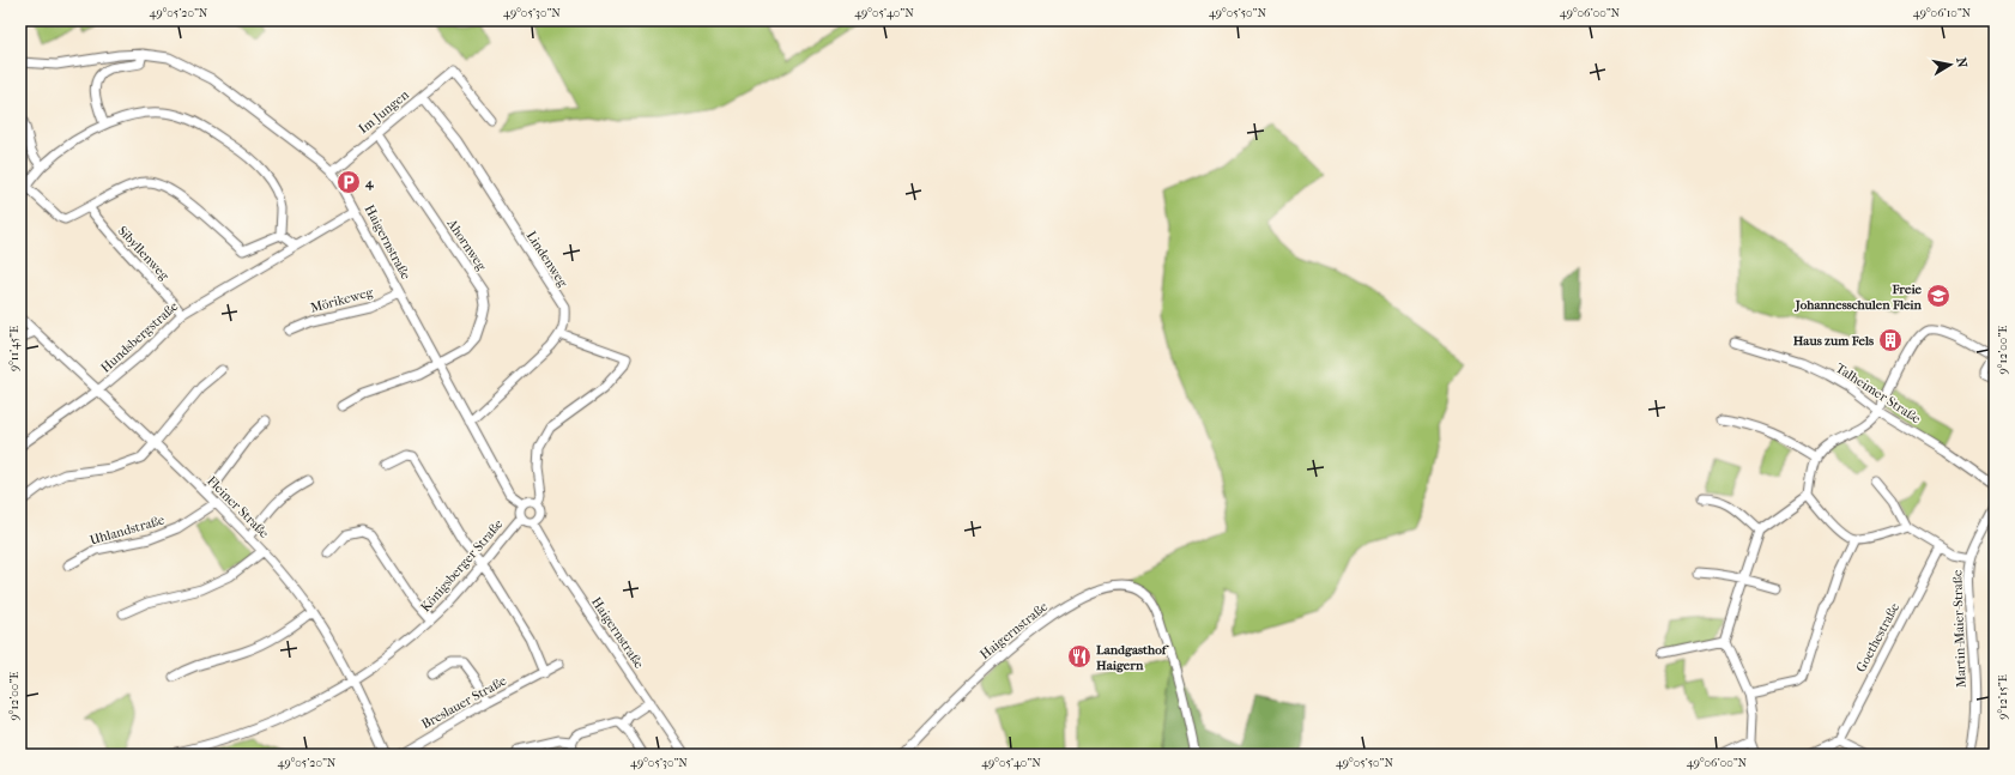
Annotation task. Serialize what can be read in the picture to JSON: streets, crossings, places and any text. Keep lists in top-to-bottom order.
{
  "streets": {
    "street": [
      "Im Jungen",
      "Haigernstraße",
      "Ahornweg",
      "Sibyllenweg",
      "Lindenweg",
      "Mörikeweg",
      "Hundsbergstraße",
      "Talheimer Straße",
      "Fleiner Straße",
      "Uhlandstraße",
      "Königsberger Straße",
      "Martin-Maier-Straße",
      "Goethestraße",
      "Breslauer Straße"
    ]
  },
  "crossings": [
    ["Im Jungen", "Haigernstraße"],
    ["Im Jungen", "Ahornweg"],
    ["Im Jungen", "Lindenweg"],
    ["Haigernstraße", "Ahornweg"],
    ["Haigernstraße", "Mörikeweg"],
    ["Haigernstraße", "Hundsbergstraße"],
    ["Haigernstraße", "Königsberger Straße"],
    ["Sibyllenweg", "Hundsbergstraße"],
    ["Hundsbergstraße", "Fleiner Straße"],
    ["Fleiner Straße", "Uhlandstraße"],
    ["Fleiner Straße", "Königsberger Straße"]
  ],
  "places": {
    "parking": ["4"],
    "school or university": ["Freie Johannesschulen Flein"],
    "building": ["Haus zum Fels"],
    "restaurant": ["Landgasthof Haigern"]
  },
  "north": "right",
  "coordinates": [
    "49°05'20\"N",
    "49°05'30\"N",
    "49°05'40\"N",
    "49°05'50\"N",
    "49°06'00\"N",
    "49°06'10\"N",
    "9°11'45\"E",
    "9°12'00\"E",
    "9°12'15\"E"
  ]
}
